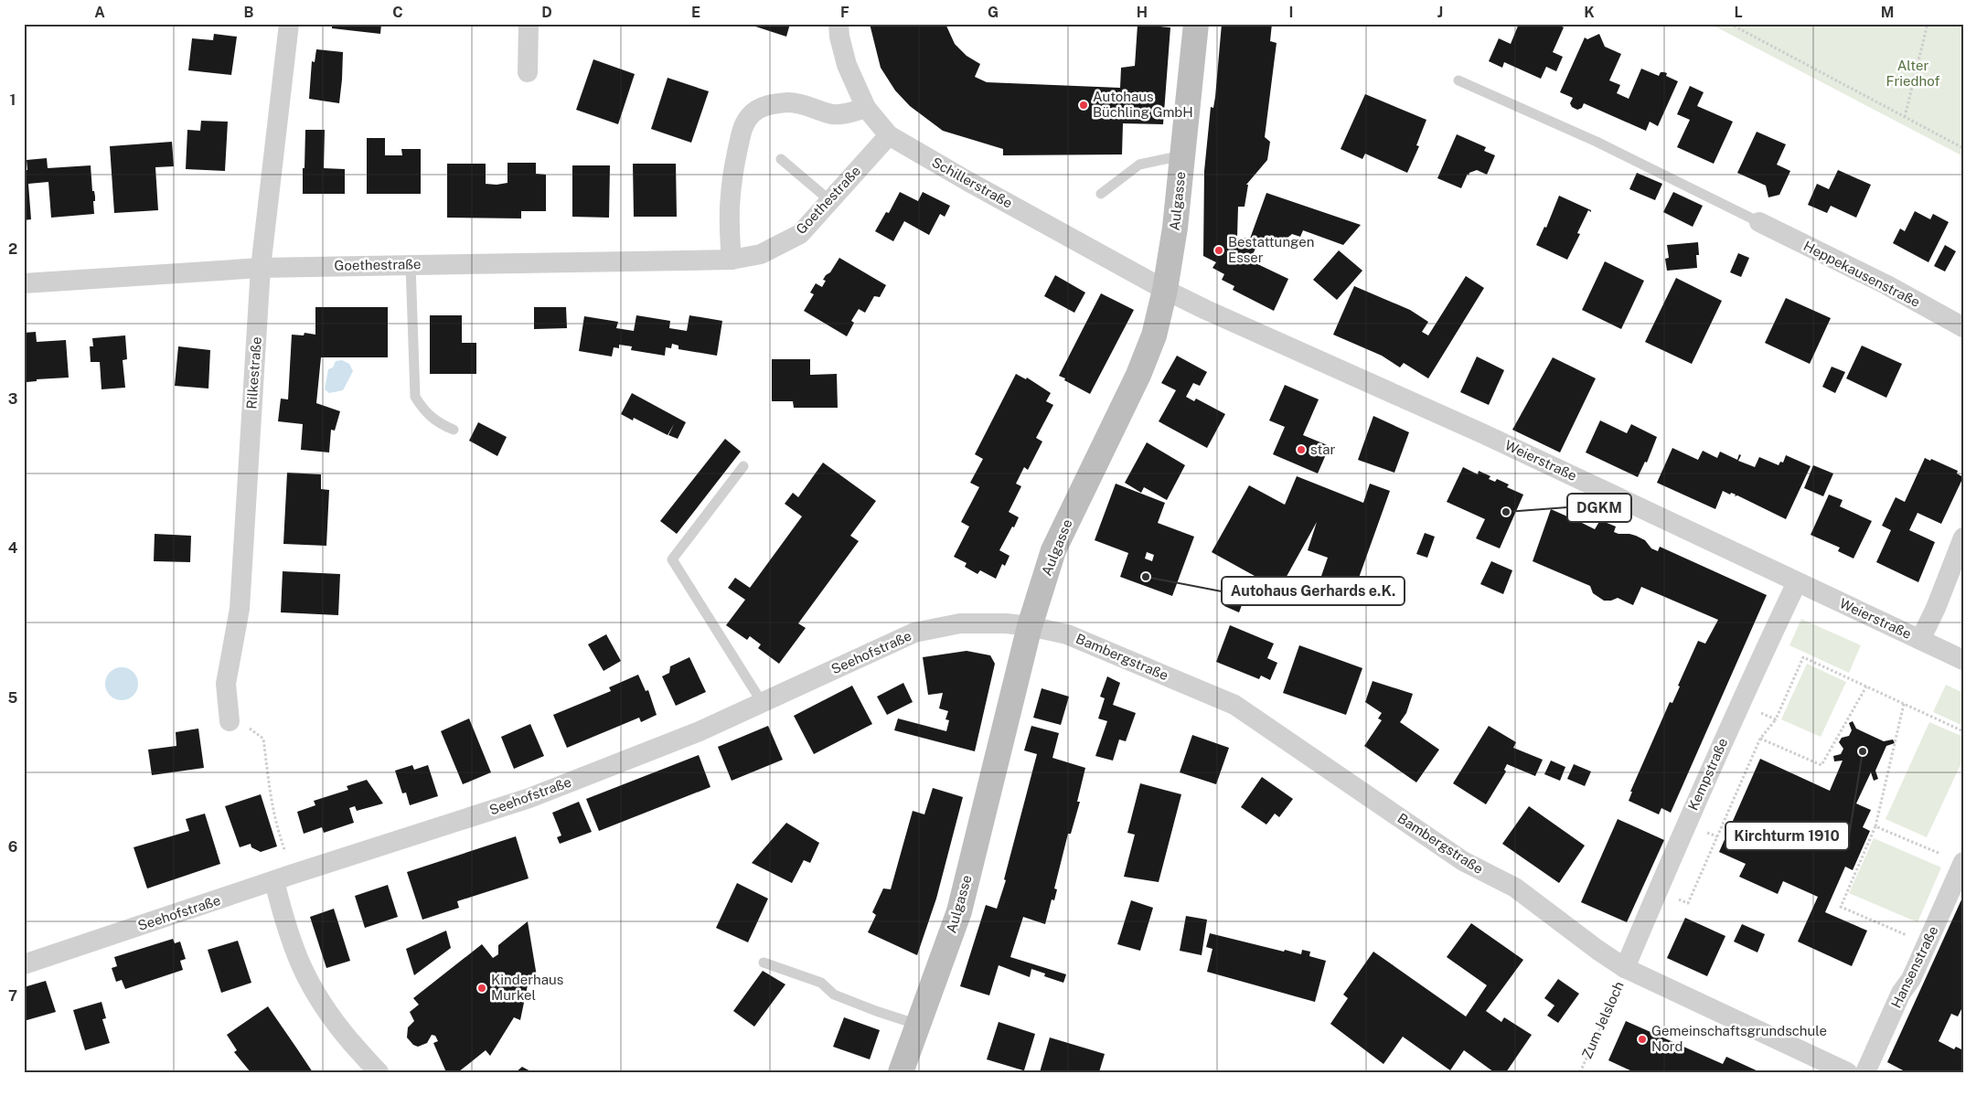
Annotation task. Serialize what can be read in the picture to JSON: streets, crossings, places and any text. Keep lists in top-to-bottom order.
{
  "streets": {
    "main road": ["Aulgasse"],
    "street": [
      "Schillerstraße",
      "Goethestraße",
      "Heppekausenstraße",
      "Rilkestraße",
      "Weierstraße",
      "Seehofstraße",
      "Bambergstraße",
      "Kempstraße",
      "Hansenstraße"
    ],
    "path": ["Zum Jelsloch"]
  },
  "crossings": [
    ["Schillerstraße", "Goethestraße"],
    ["Schillerstraße", "Aulgasse"],
    ["Schillerstraße", "Weierstraße"],
    ["Goethestraße", "Rilkestraße"],
    ["Aulgasse", "Weierstraße"],
    ["Aulgasse", "Seehofstraße"],
    ["Aulgasse", "Bambergstraße"],
    ["Weierstraße", "Kempstraße"],
    ["Seehofstraße", "Bambergstraße"],
    ["Bambergstraße", "Kempstraße"],
    ["Bambergstraße", "Zum Jelsloch"],
    ["Kempstraße", "Zum Jelsloch"]
  ],
  "parks": ["Alter Friedhof"],
  "places": [
    "Autohaus Büchling GmbH",
    "Bestattungen Esser",
    "star",
    "DGKM",
    "Autohaus Gerhards e.K.",
    "Kirchturm 1910",
    "Kinderhaus Murkel",
    "Gemeinschaftsgrundschule Nord"
  ],
  "grid": {
    "columns": [
      "A",
      "B",
      "C",
      "D",
      "E",
      "F",
      "G",
      "H",
      "I",
      "J",
      "K",
      "L",
      "M"
    ],
    "rows": [
      "1",
      "2",
      "3",
      "4",
      "5",
      "6",
      "7"
    ]
  }
}
